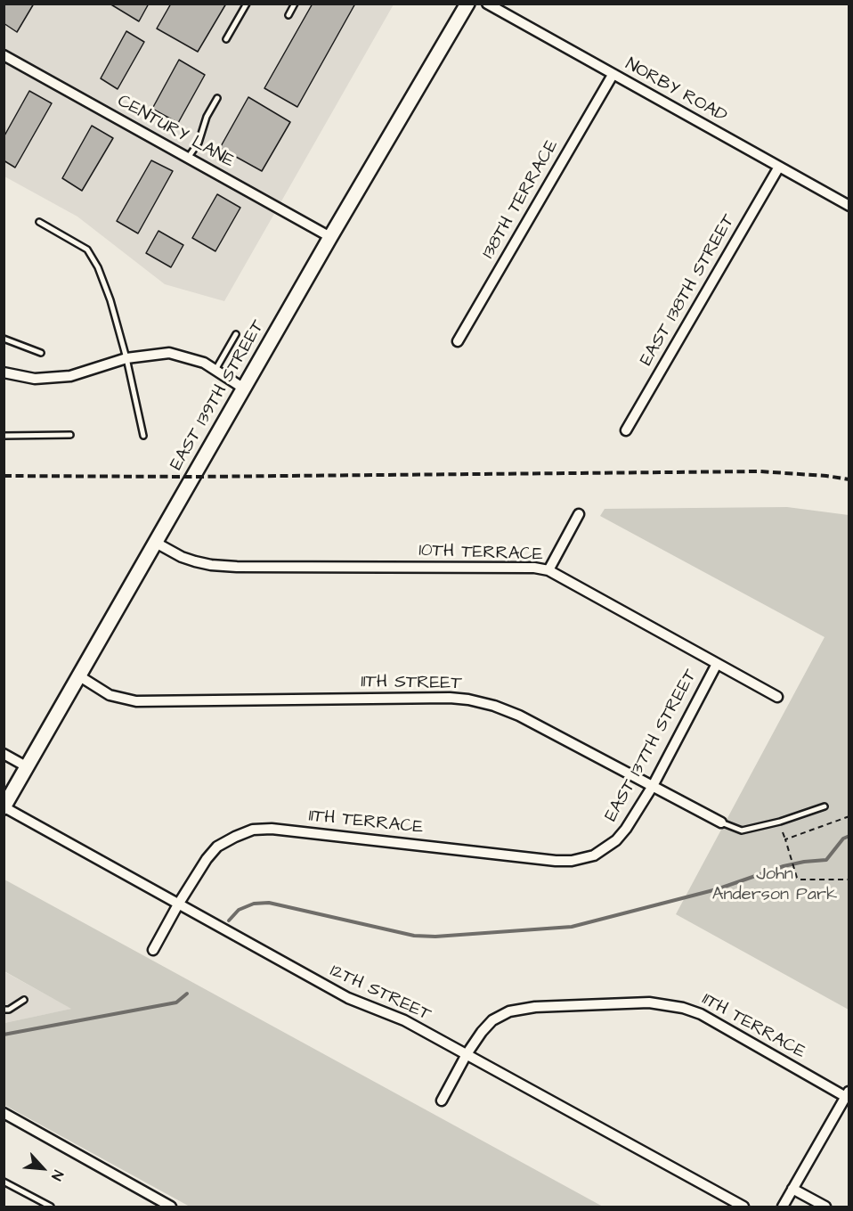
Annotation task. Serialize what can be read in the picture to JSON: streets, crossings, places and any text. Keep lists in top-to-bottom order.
{
  "streets": {
    "street": [
      "NORBY ROAD",
      "CENTURY LANE",
      "138TH TERRACE",
      "EAST 138TH STREET",
      "EAST 139TH STREET",
      "10TH TERRACE",
      "11TH STREET",
      "EAST 137TH STREET",
      "11TH TERRACE",
      "12TH STREET"
    ]
  },
  "crossings": [
    ["NORBY ROAD", "138TH TERRACE"],
    ["NORBY ROAD", "EAST 138TH STREET"],
    ["CENTURY LANE", "EAST 139TH STREET"],
    ["EAST 139TH STREET", "10TH TERRACE"],
    ["EAST 139TH STREET", "11TH STREET"],
    ["EAST 139TH STREET", "12TH STREET"],
    ["10TH TERRACE", "EAST 137TH STREET"],
    ["11TH STREET", "EAST 137TH STREET"],
    ["EAST 137TH STREET", "11TH TERRACE"],
    ["11TH TERRACE", "12TH STREET"]
  ],
  "parks": ["John Anderson Park"],
  "north": "bottom right"
}
